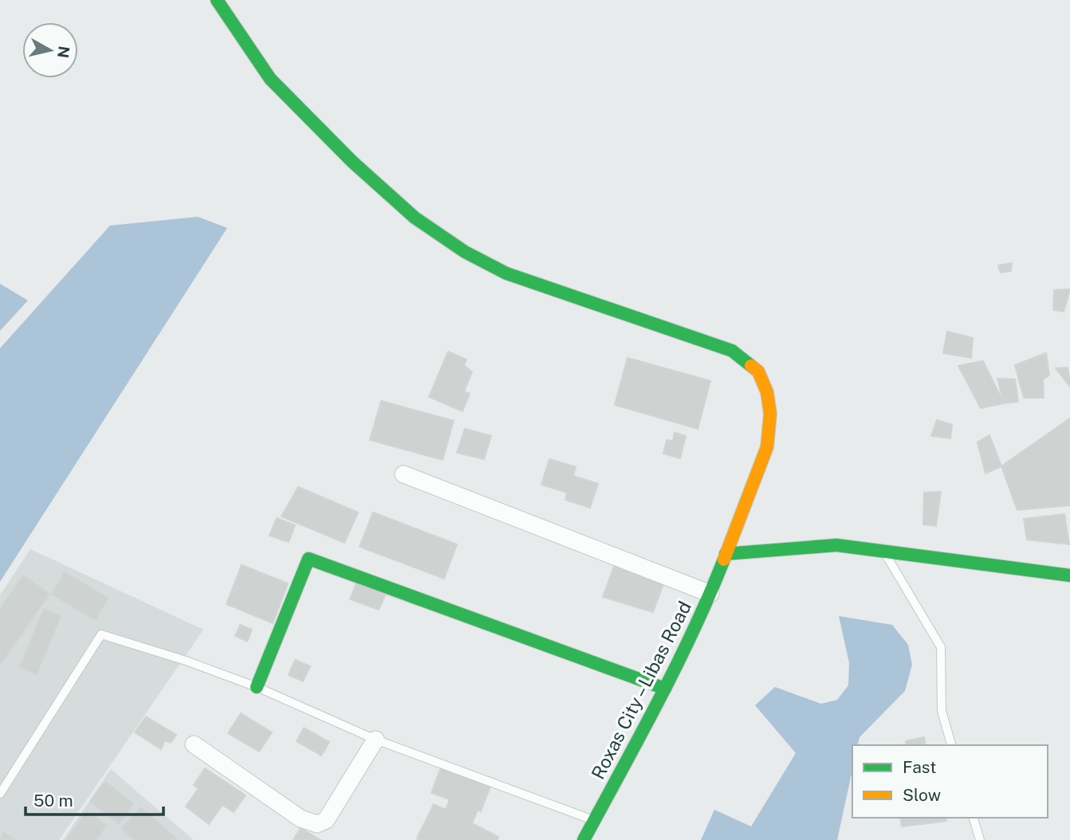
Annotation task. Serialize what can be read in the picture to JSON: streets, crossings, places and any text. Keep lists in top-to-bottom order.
{
  "streets": {
    "street": ["Roxas City – Libas Road"]
  },
  "legend": ["Fast", "Slow"],
  "scale_bar": "50 m",
  "north": "right"
}
